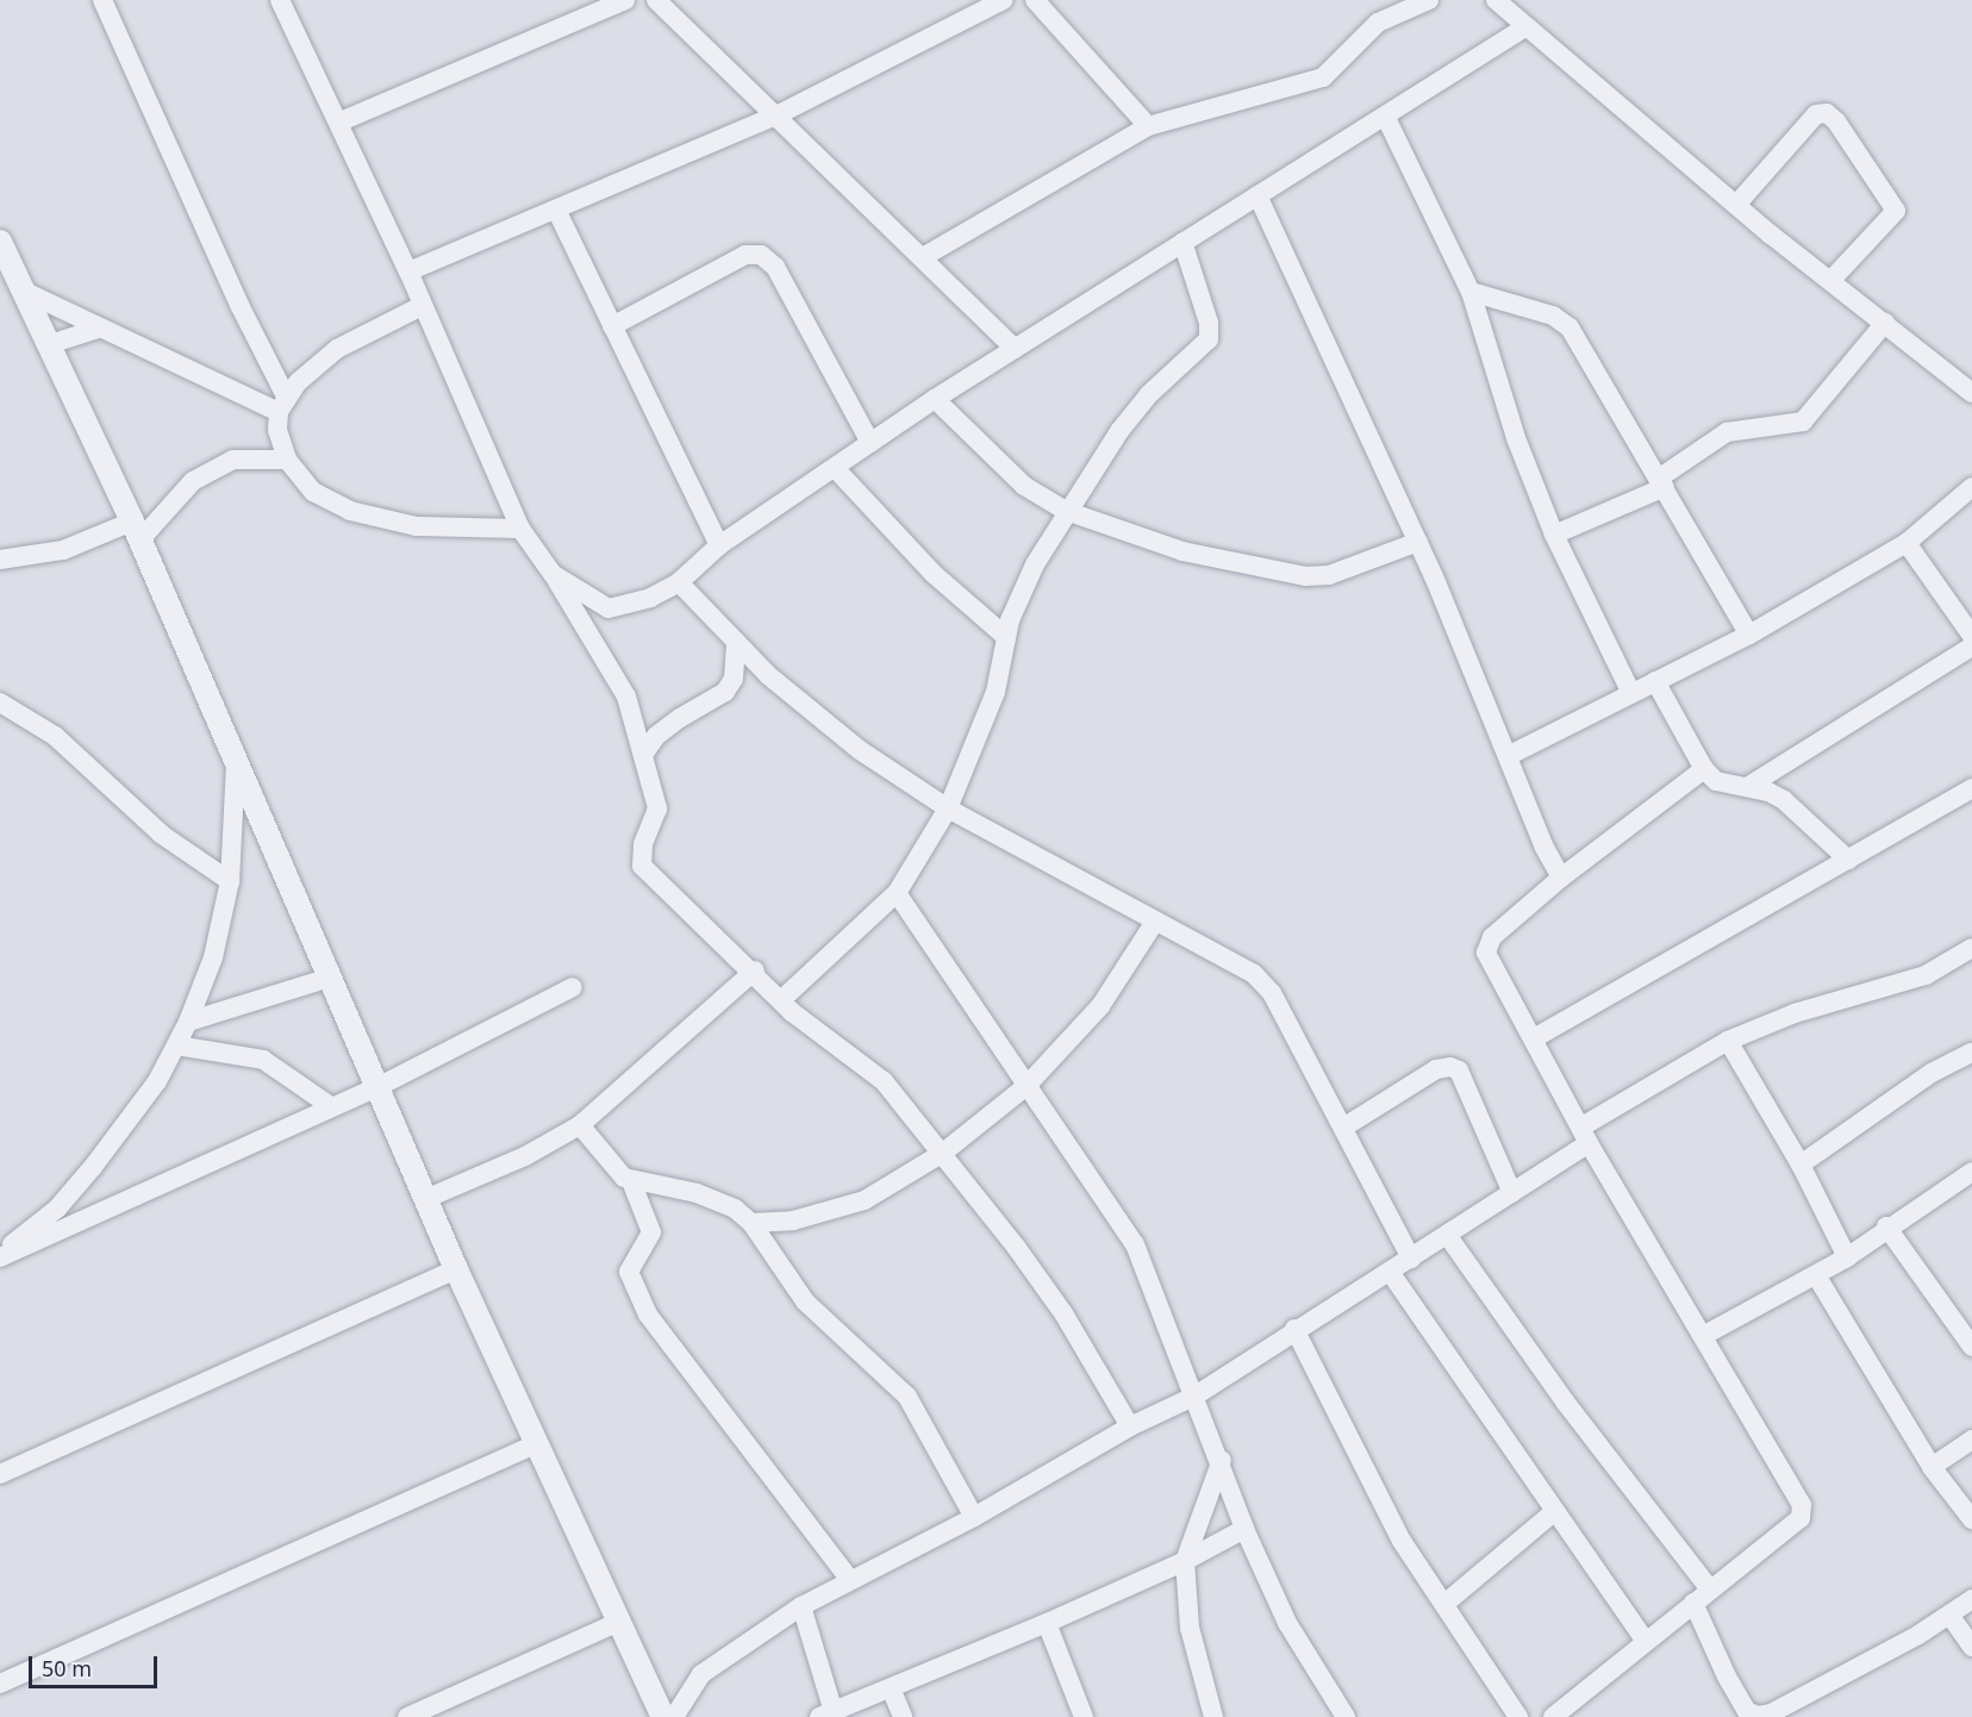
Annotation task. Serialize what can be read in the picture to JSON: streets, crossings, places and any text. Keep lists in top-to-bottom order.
{
  "scale_bar": "50 m"
}
